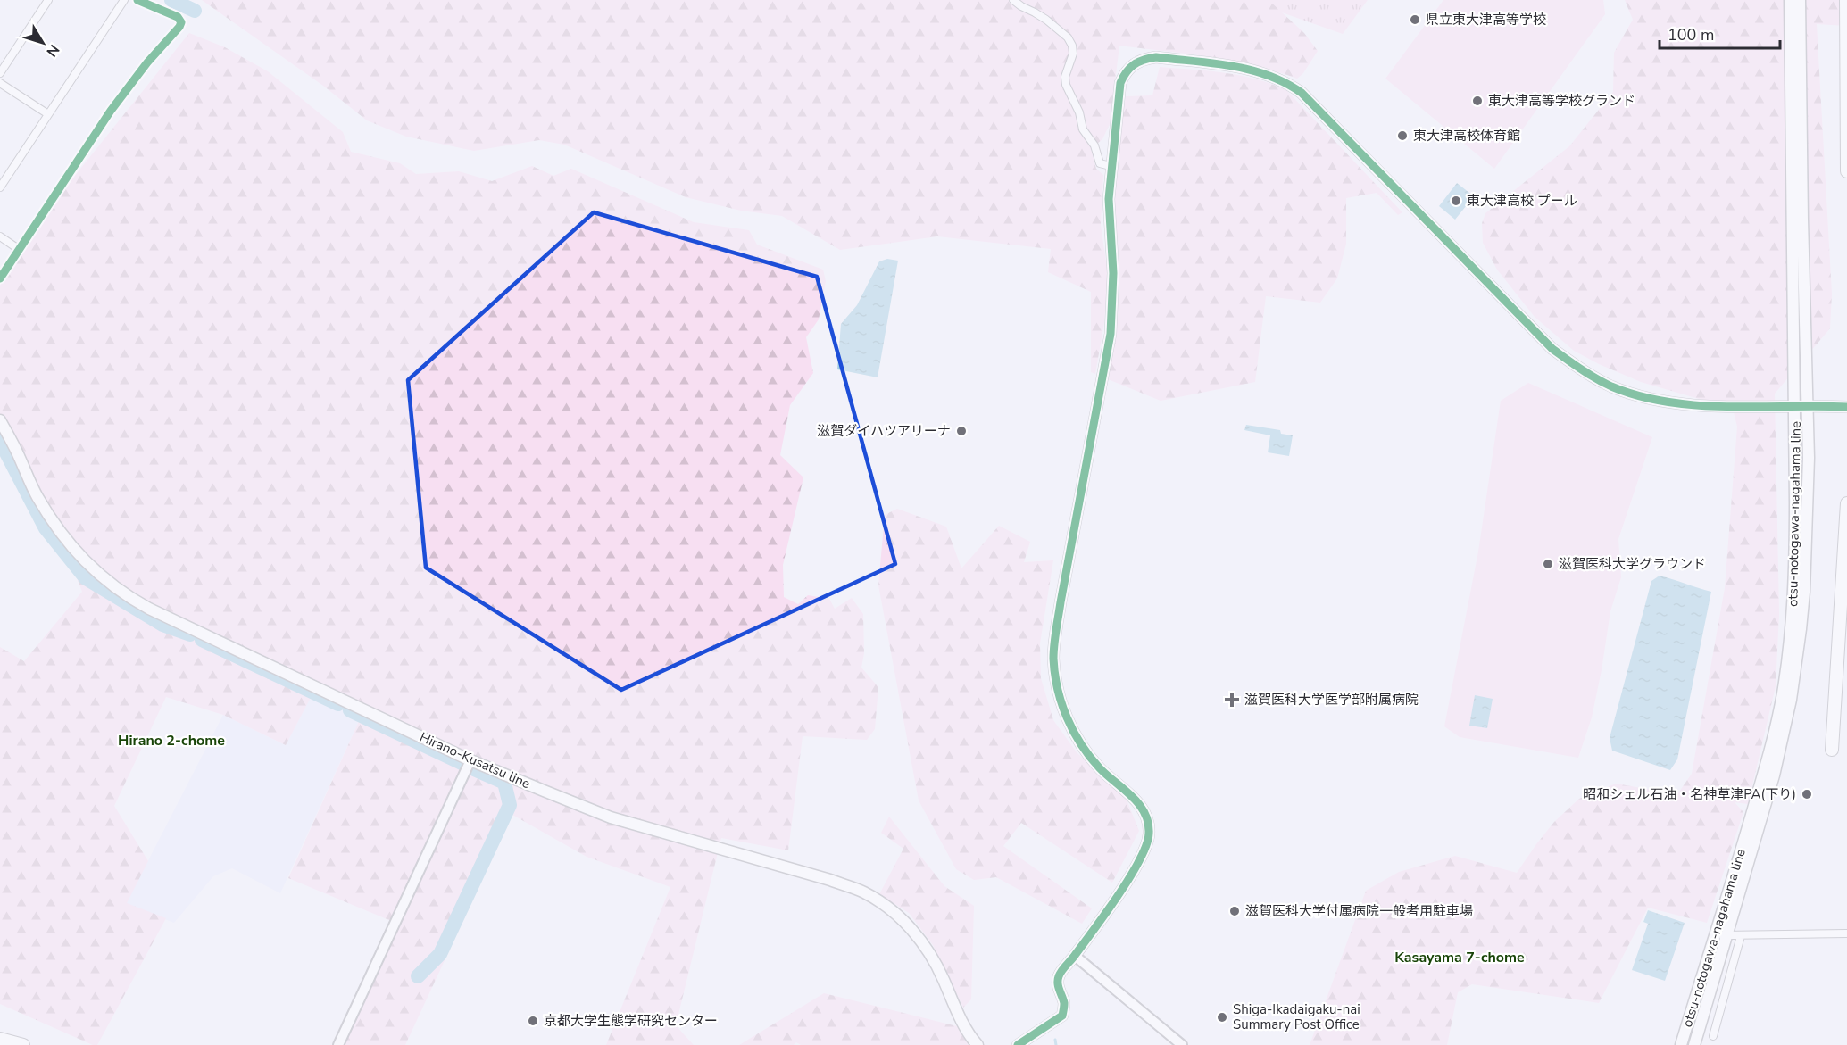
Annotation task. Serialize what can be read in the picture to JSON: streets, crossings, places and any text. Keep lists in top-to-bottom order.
{
  "streets": {
    "main road": ["otsu-notogawa-nagahama line", "Hirano-Kusatsu line"]
  },
  "districts": ["Hirano 2-chome", "Kasayama 7-chome"],
  "places": {
    "other": [
      "県立東大津高等学校",
      "東大津高等学校グランド",
      "東大津高校体育館",
      "東大津高校 プール",
      "滋賀ダイハツアリーナ",
      "滋賀医科大学グラウンド",
      "昭和シェル石油・名神草津PA(下り)",
      "滋賀医科大学付属病院一般者用駐車場",
      "Shiga-Ikadaigaku-nai Summary Post Office",
      "京都大学生態学研究センター"
    ],
    "health": ["滋賀医科大学医学部附属病院"]
  },
  "scale_bar": "100 m",
  "north": "bottom right"
}
